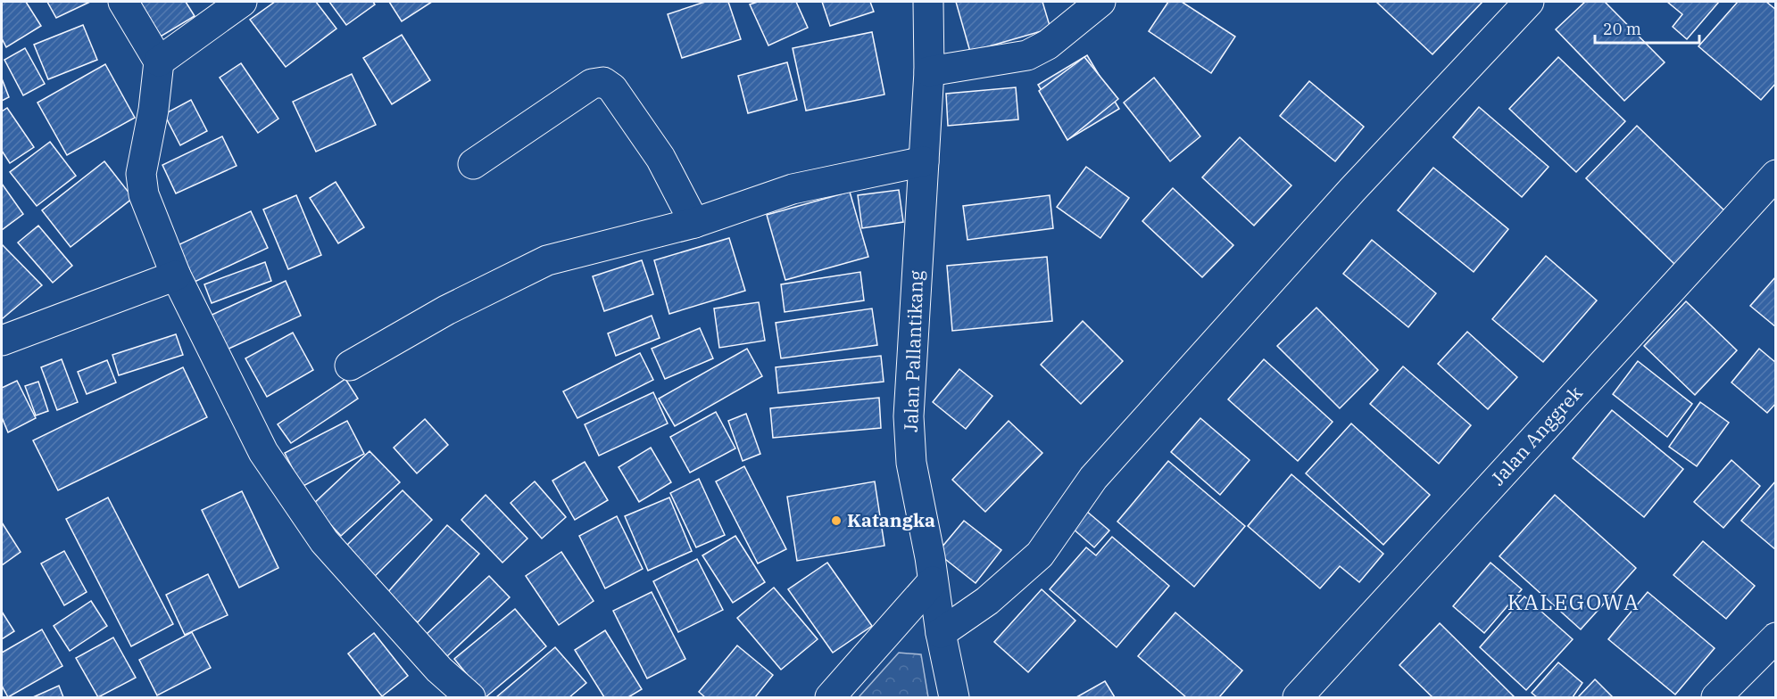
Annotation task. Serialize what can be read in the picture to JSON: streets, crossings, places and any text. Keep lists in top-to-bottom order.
{
  "streets": {
    "street": ["Jalan Pallantikang", "Jalan Anggrek"]
  },
  "districts": ["KALEGOWA"],
  "places": ["Katangka"],
  "scale_bar": "20 m"
}
